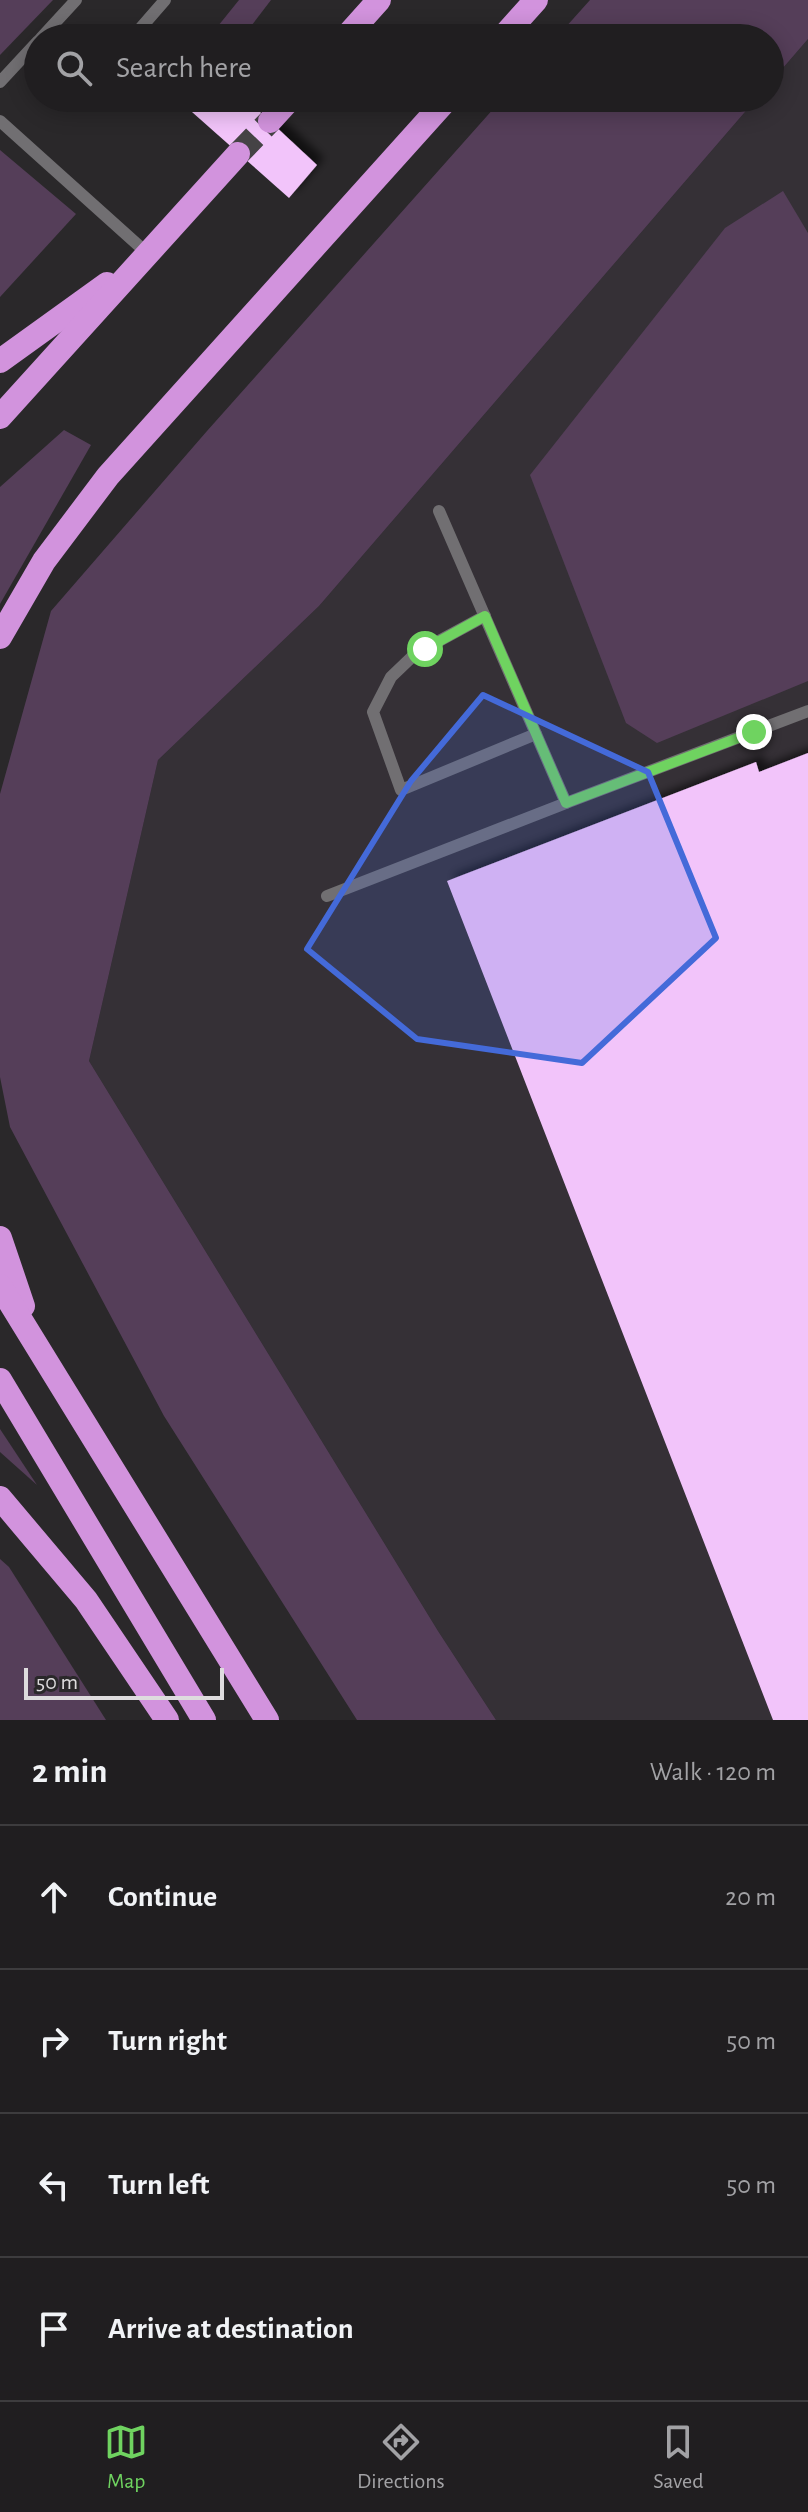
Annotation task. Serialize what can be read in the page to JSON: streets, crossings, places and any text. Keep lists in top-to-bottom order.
{
  "scale_bar": "50 m",
  "page": {
    "search": "Search here",
    "scale": "50 m",
    "heading": ["2 min", "Walk · 120 m"],
    "list": [
      ["Continue", "20 m"],
      ["Turn right", "50 m"],
      ["Turn left", "50 m"],
      "Arrive at destination"
    ],
    "nav": ["Map", "Directions", "Saved"]
  }
}
